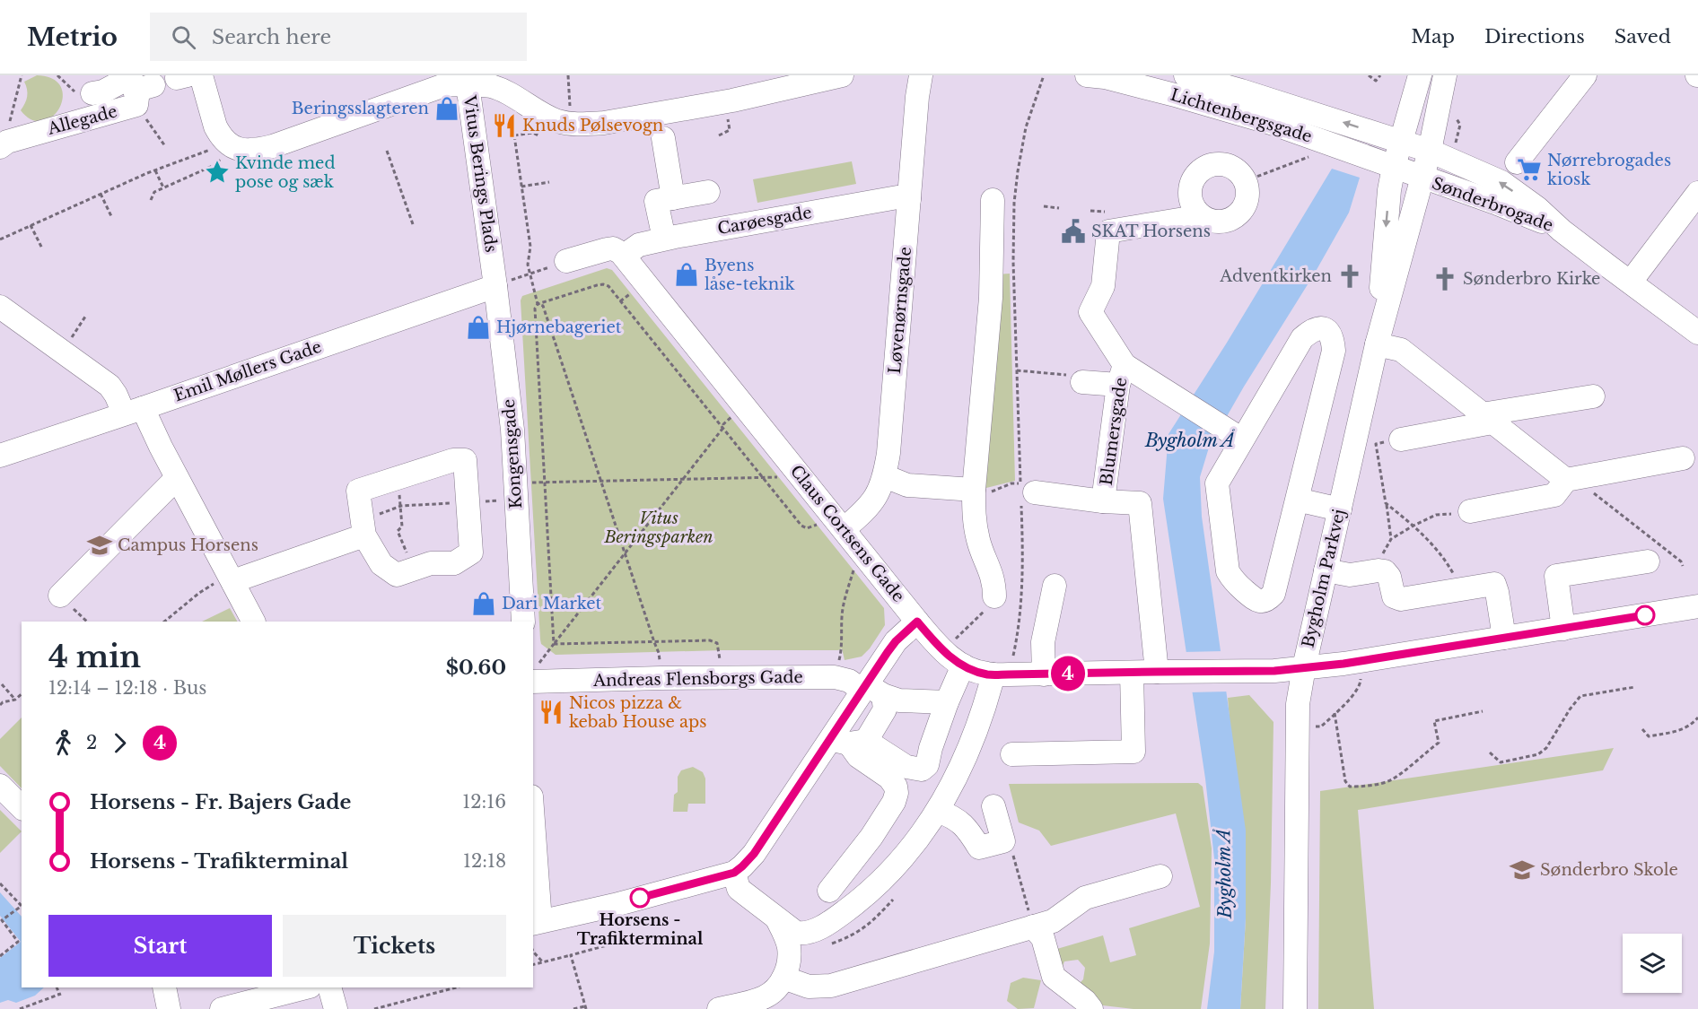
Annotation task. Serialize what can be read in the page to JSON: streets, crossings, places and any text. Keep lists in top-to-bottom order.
{
  "streets": {
    "street": [
      "Lichtenbergsgade",
      "Allegade",
      "Vitus Berings Plads",
      "Sønderbrogade",
      "Carøesgade",
      "Løvenørnsgade",
      "Emil Møllers Gade",
      "Blumersgade",
      "Kongensgade",
      "Claus Cortsens Gade",
      "Bygholm Parkvej",
      "Andreas Flensborgs Gade"
    ]
  },
  "crossings": [
    ["Lichtenbergsgade", "Sønderbrogade"],
    ["Lichtenbergsgade", "Bygholm Parkvej"],
    ["Vitus Berings Plads", "Emil Møllers Gade"],
    ["Vitus Berings Plads", "Kongensgade"],
    ["Sønderbrogade", "Bygholm Parkvej"],
    ["Carøesgade", "Løvenørnsgade"],
    ["Carøesgade", "Claus Cortsens Gade"],
    ["Løvenørnsgade", "Claus Cortsens Gade"],
    ["Emil Møllers Gade", "Kongensgade"],
    ["Blumersgade", "Claus Cortsens Gade"],
    ["Claus Cortsens Gade", "Bygholm Parkvej"]
  ],
  "water": ["Bygholm Å"],
  "parks": ["Vitus Beringsparken"],
  "places": {
    "shop": [
      "Beringsslagteren",
      "Byens låse-teknik",
      "Hjørnebageriet",
      "Dari Market"
    ],
    "restaurant": ["Knuds Pølsevogn", "Nicos pizza & kebab House aps"],
    "supermarket": ["Nørrebrogades kiosk"],
    "place": ["Kvinde med pose og sæk"],
    "public building": ["SKAT Horsens"],
    "church": ["Adventkirken", "Sønderbro Kirke"],
    "school or university": ["Campus Horsens", "Sønderbro Skole"],
    "other": ["Horsens - Trafikterminal"]
  },
  "lines": ["bus line 4"],
  "page": {
    "header": "Metrio",
    "search": "Search here",
    "nav": ["Map", "Directions", "Saved"],
    "on_map": "4",
    "heading": ["4 min", "12:14 – 12:18 · Bus", "$0.60"],
    "legs": ["2", "4"],
    "list": [
      {
        "name": "Horsens - Fr. Bajers Gade",
        "value": "12:16"
      },
      {
        "name": "Horsens - Trafikterminal",
        "value": "12:18"
      }
    ],
    "buttons": ["Start", "Tickets"]
  }
}
